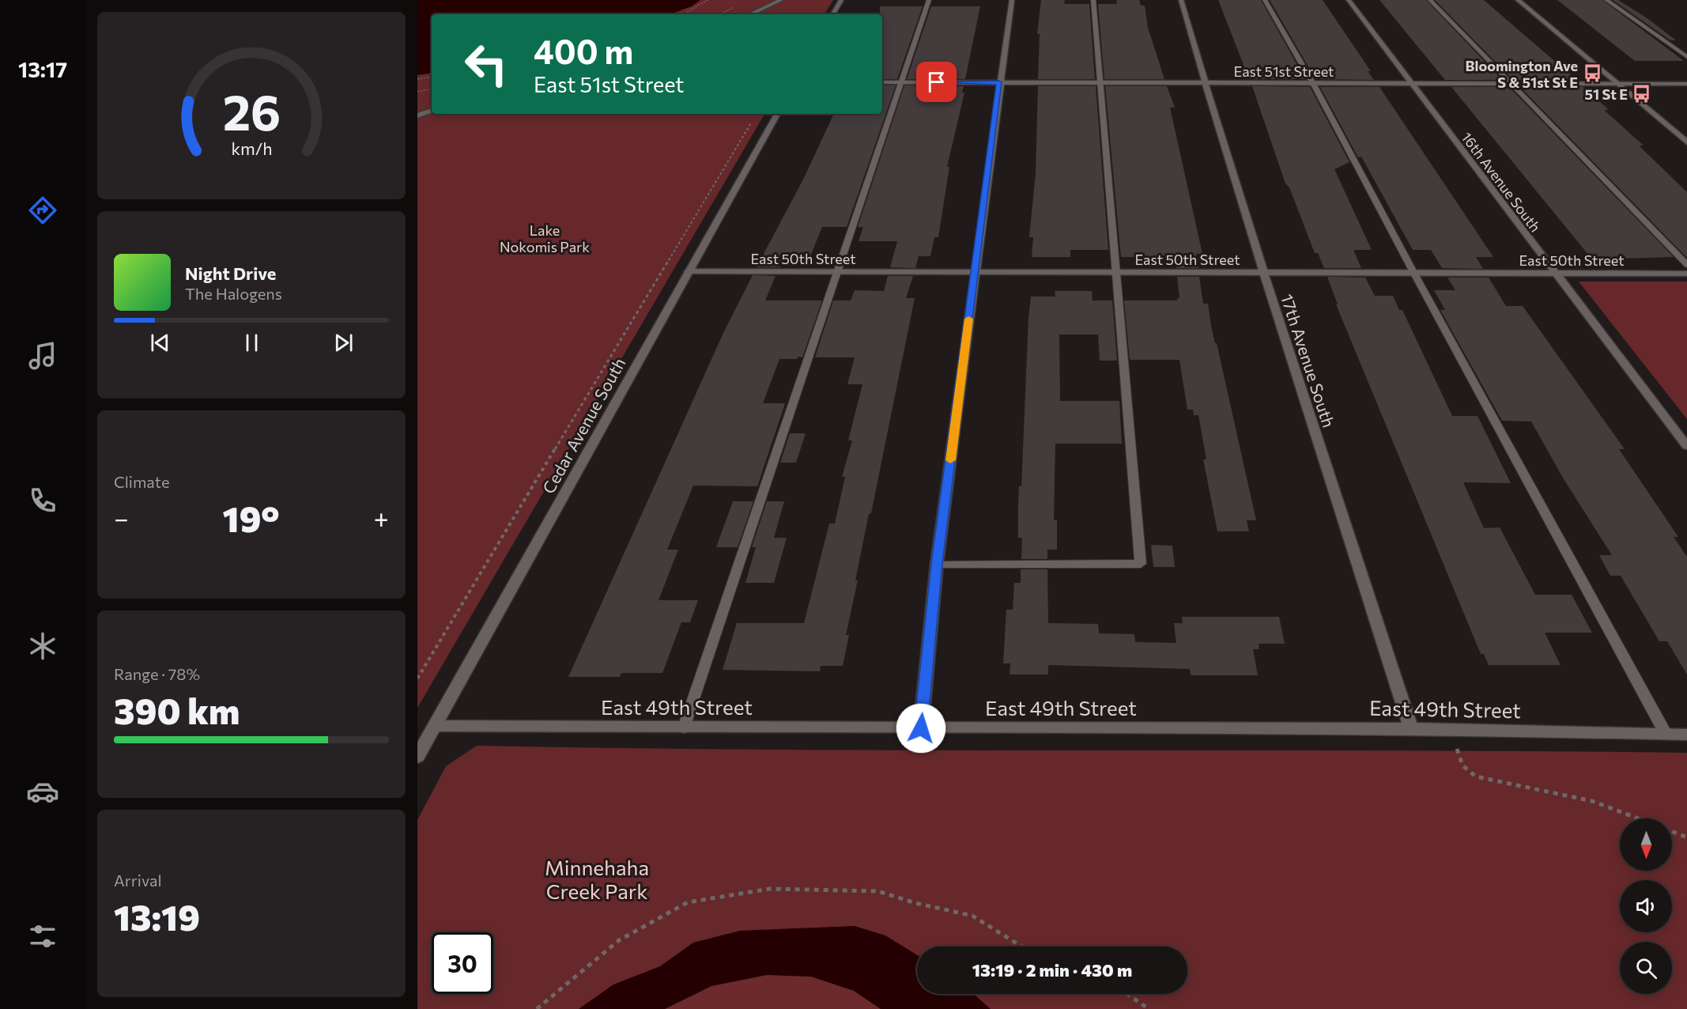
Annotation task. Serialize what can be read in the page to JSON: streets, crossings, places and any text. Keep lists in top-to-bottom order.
{
  "streets": {
    "street": [
      "East 51st Street",
      "16th Avenue South",
      "East 50th Street",
      "17th Avenue South",
      "Cedar Avenue South",
      "East 49th Street"
    ]
  },
  "crossings": [
    ["East 51st Street", "16th Avenue South"],
    ["East 51st Street", "17th Avenue South"],
    ["16th Avenue South", "East 50th Street"],
    ["East 50th Street", "17th Avenue South"],
    ["East 50th Street", "Cedar Avenue South"],
    ["17th Avenue South", "East 49th Street"],
    ["Cedar Avenue South", "East 49th Street"]
  ],
  "parks": ["Lake Nokomis Park", "Minnehaha Creek Park"],
  "places": {
    "bus stop": ["Bloomington Ave S & 51st St E", "51 St E"]
  },
  "north": "bottom",
  "page": {
    "tabs": "13:17",
    "turn": ["400 m", "East 51st Street"],
    "song": ["Night Drive", "The Halogens"],
    "tile": [
      "Climate",
      ["Range · 78%", "390 km"],
      ["Arrival", "13:19"]
    ],
    "heat": ["−", "19°", "+"],
    "limit": "30",
    "trip": "13:19 · 2 min · 430 m",
    "gauge": ["26", "km/h"]
  }
}
